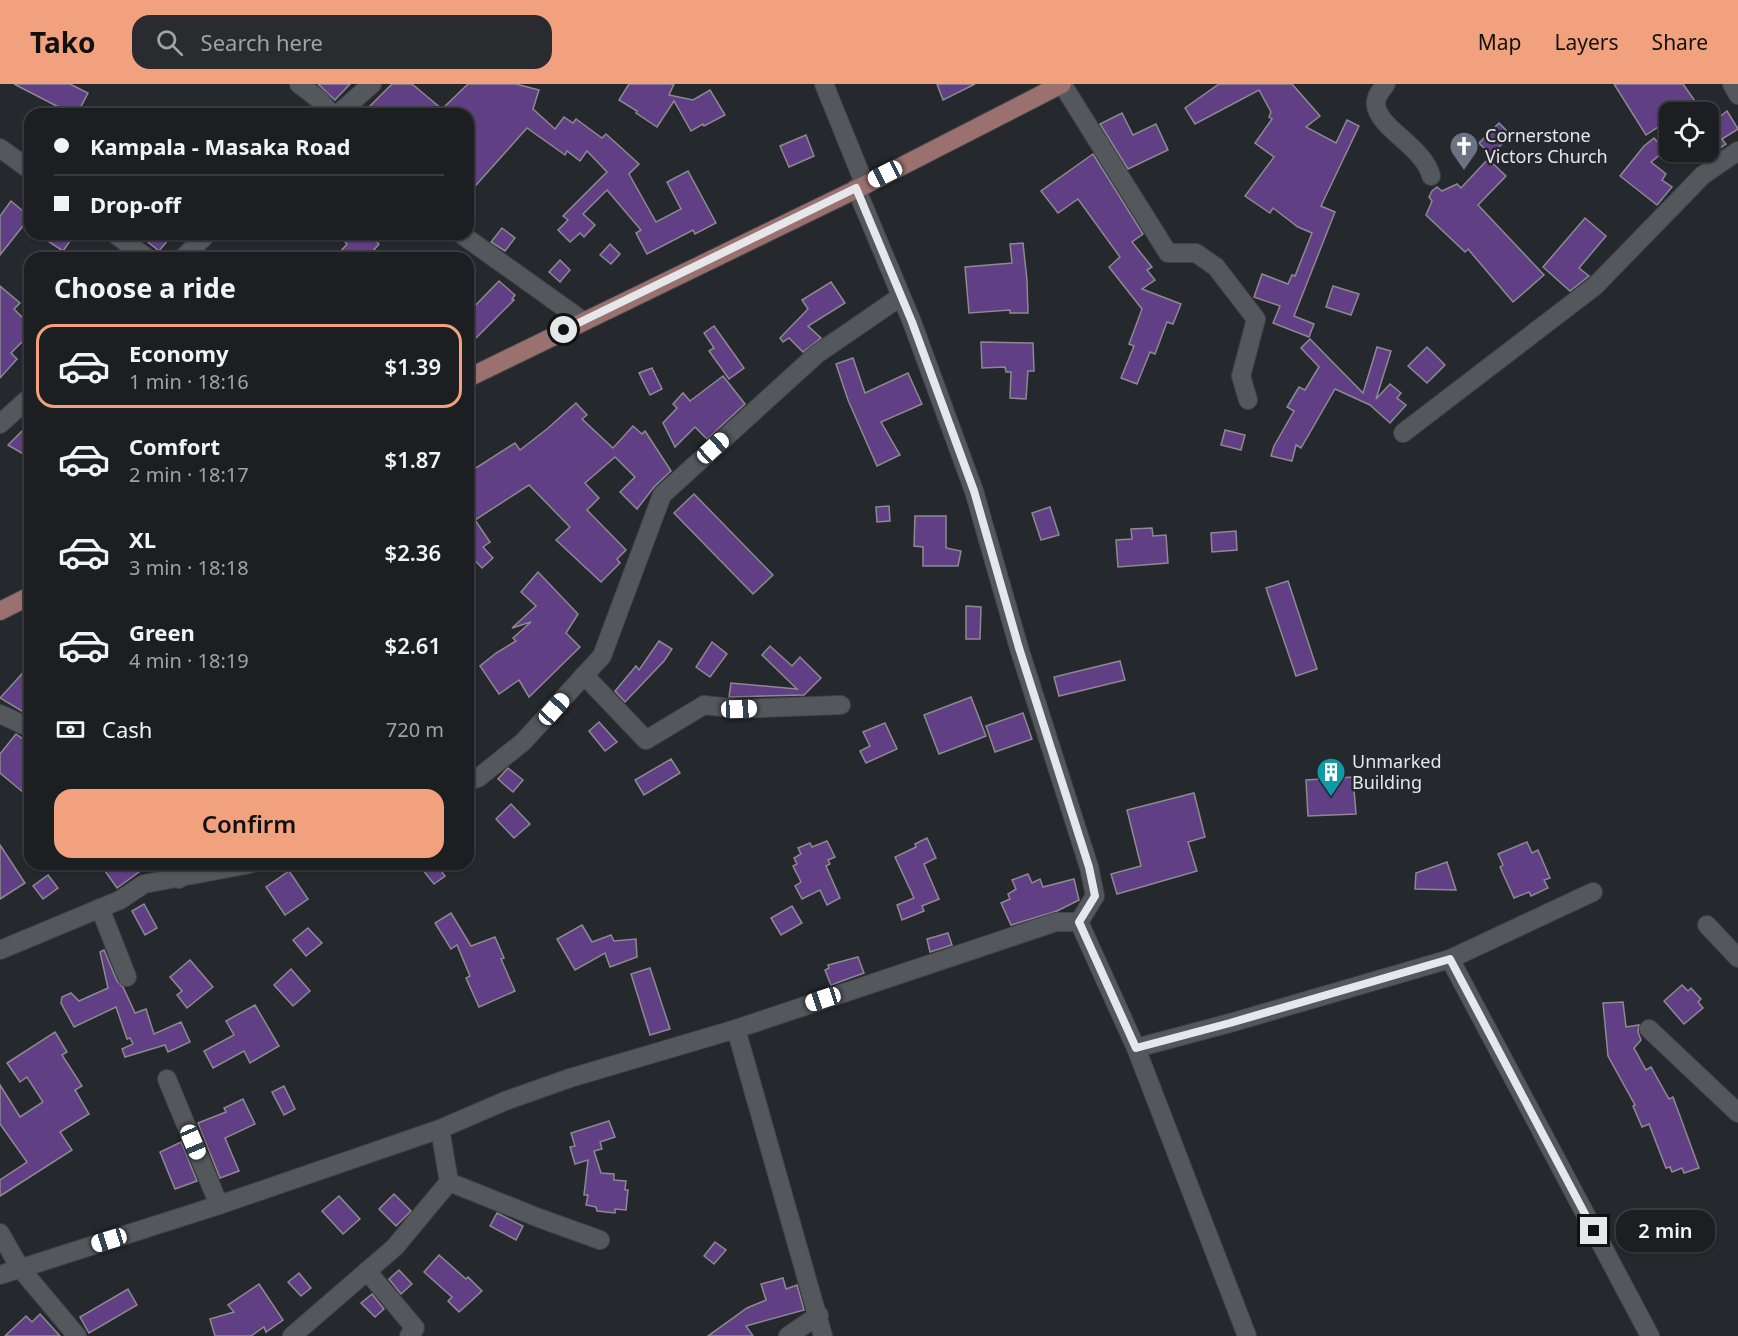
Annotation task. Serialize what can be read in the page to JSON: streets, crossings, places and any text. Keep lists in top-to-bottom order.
{
  "places": {
    "church": ["Cornerstone Victors Church"],
    "building": ["Unmarked Building"]
  },
  "page": {
    "header": "Tako",
    "search": "Search here",
    "nav": ["Map", "Layers", "Share"],
    "banner": ["Kampala - Masaka Road", "Drop-off"],
    "heading": "Choose a ride",
    "list": [
      {
        "name": "Economy",
        "note": "1 min · 18:16",
        "value": "$1.39"
      },
      {
        "name": "Comfort",
        "note": "2 min · 18:17",
        "value": "$1.87"
      },
      {
        "name": "XL",
        "note": "3 min · 18:18",
        "value": "$2.36"
      },
      {
        "name": "Green",
        "note": "4 min · 18:19",
        "value": "$2.61"
      }
    ],
    "pay": ["Cash", "720 m"],
    "buttons": "Confirm",
    "bubble": "2 min"
  }
}
